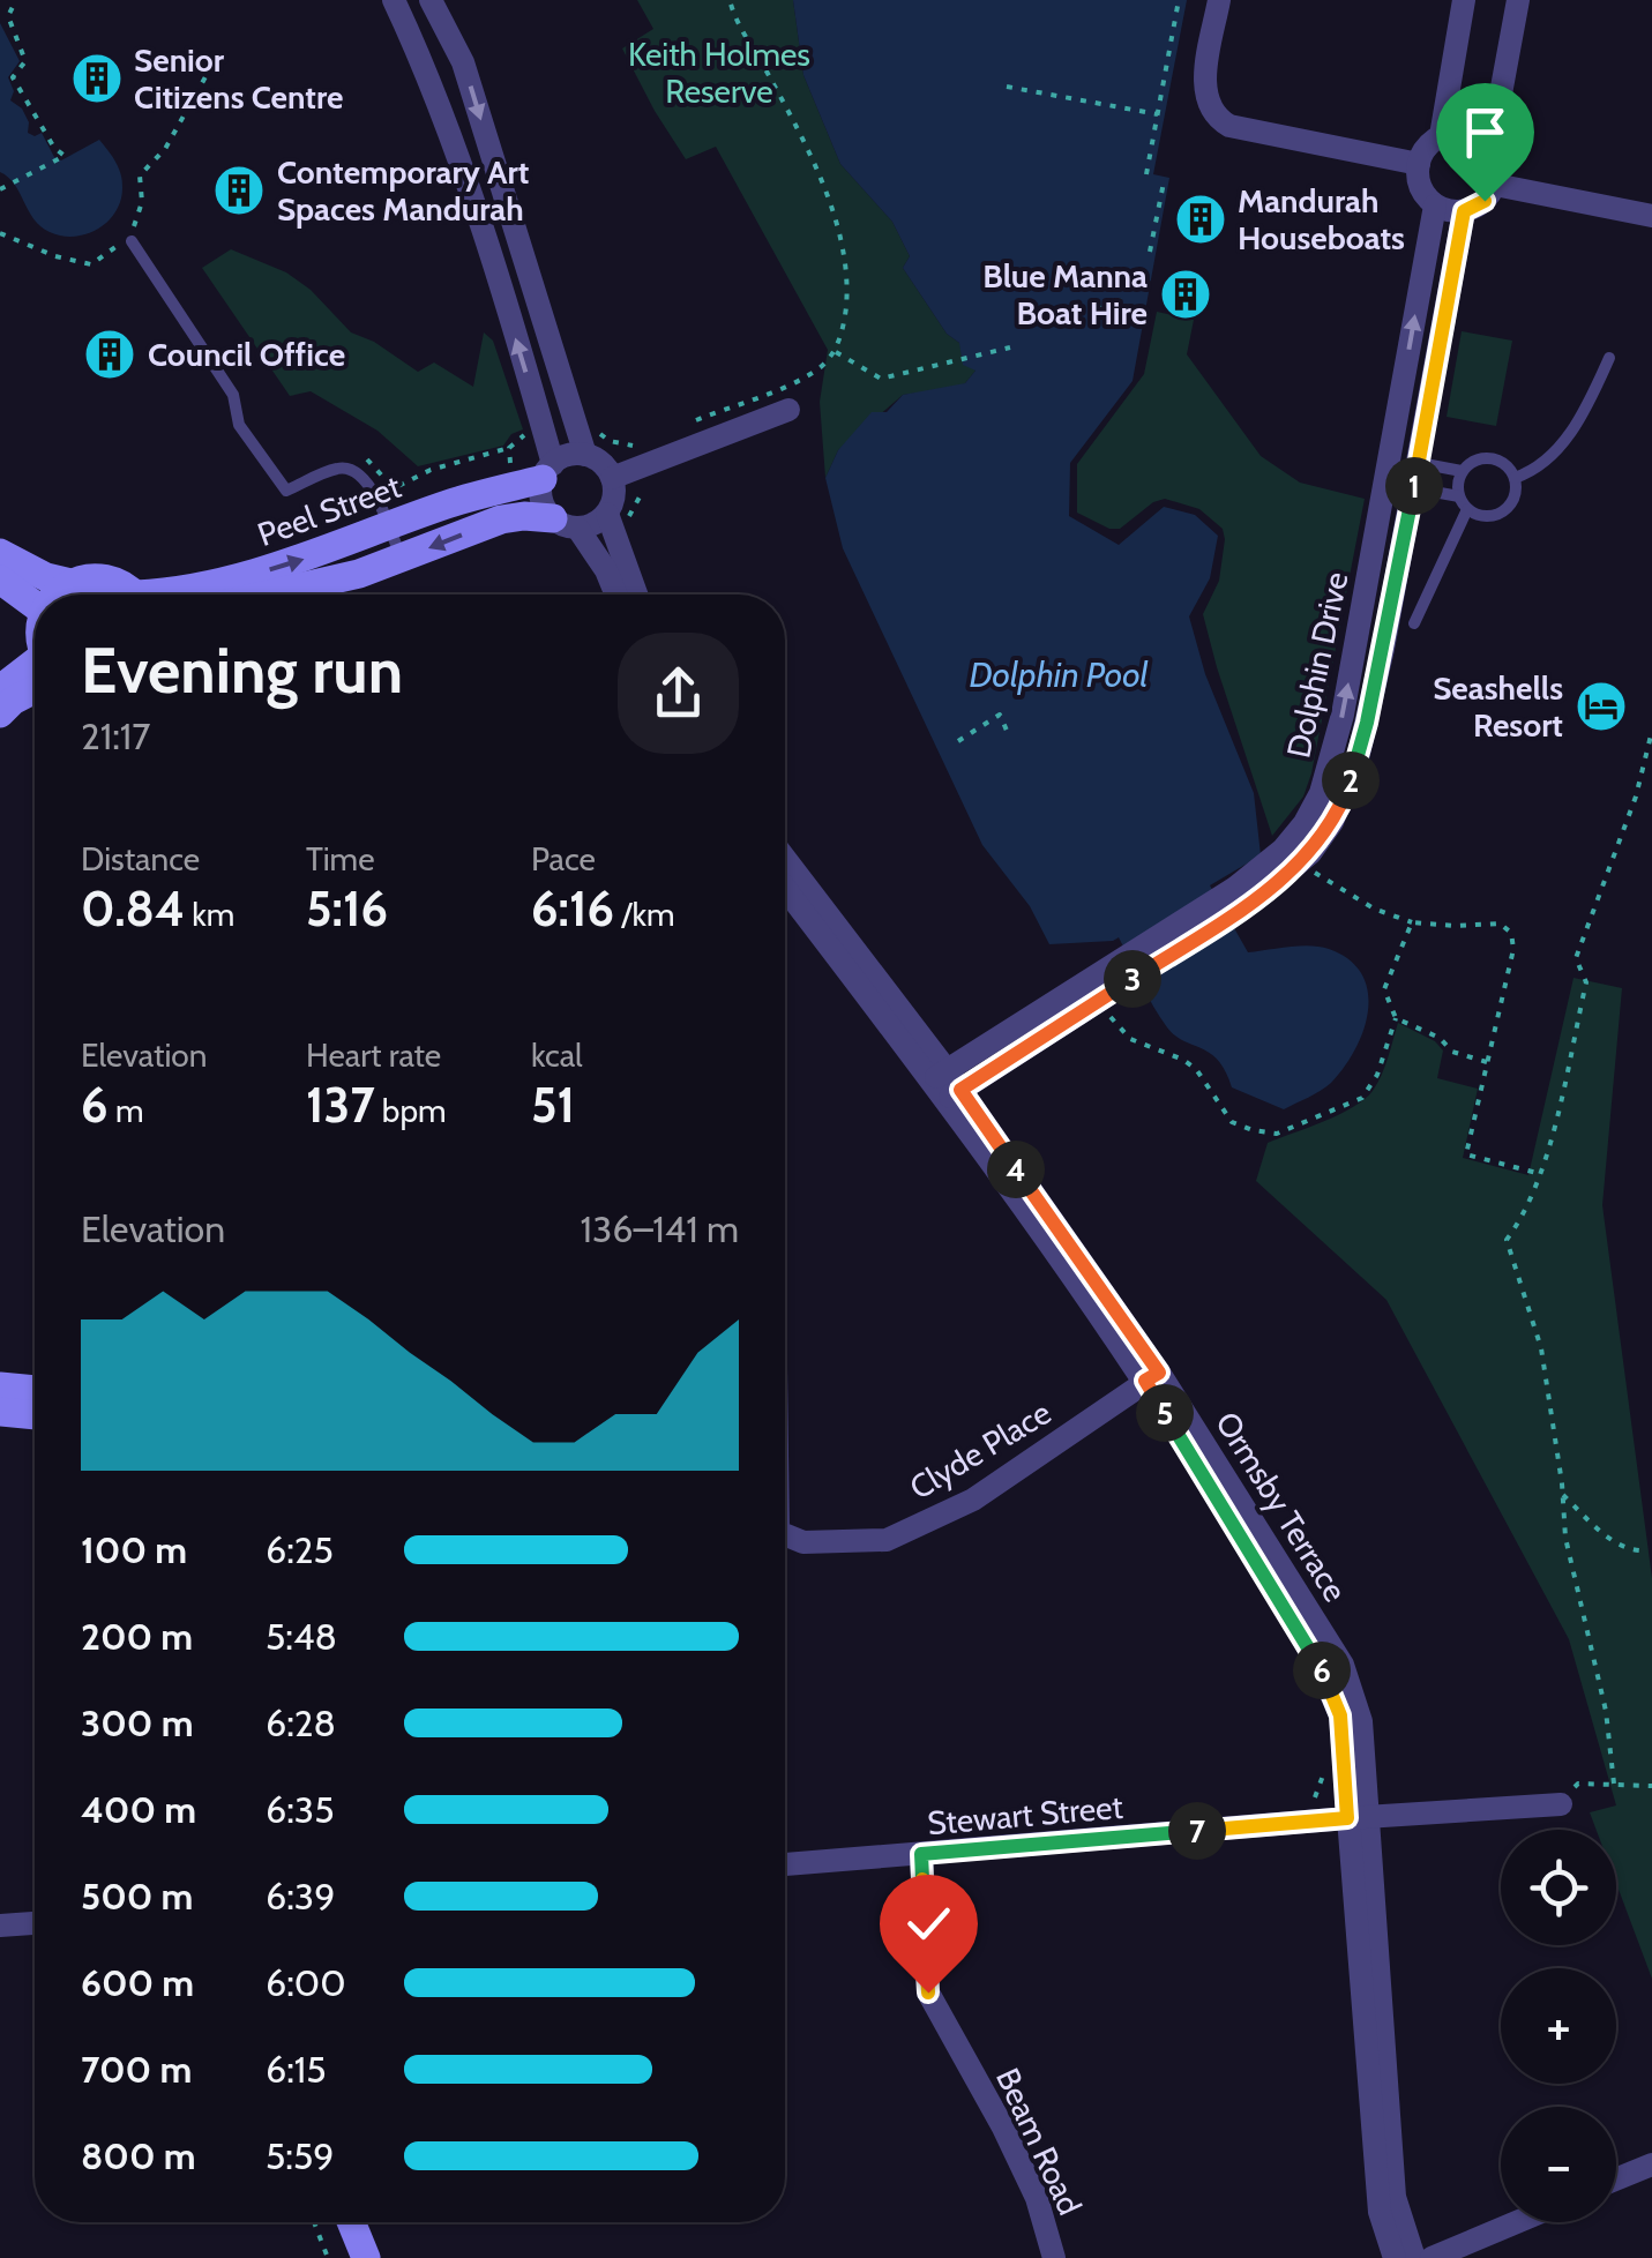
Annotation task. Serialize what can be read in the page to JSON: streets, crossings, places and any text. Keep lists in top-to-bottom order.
{
  "streets": {
    "street": [
      "Peel Street",
      "Dolphin Drive",
      "Clyde Place",
      "Ormsby Terrace",
      "Stewart Street",
      "Beam Road"
    ]
  },
  "crossings": [
    ["Dolphin Drive", "Ormsby Terrace"],
    ["Clyde Place", "Ormsby Terrace"],
    ["Ormsby Terrace", "Stewart Street"],
    ["Stewart Street", "Beam Road"]
  ],
  "water": ["Dolphin Pool"],
  "parks": ["Keith Holmes Reserve"],
  "places": {
    "building": [
      "Senior Citizens Centre",
      "Contemporary Art Spaces Mandurah",
      "Mandurah Houseboats",
      "Blue Manna Boat Hire",
      "Council Office"
    ],
    "hotel": ["Seashells Resort"]
  },
  "page": {
    "pins": [
      "1",
      "2",
      "3",
      "4",
      "5",
      "6",
      "7"
    ],
    "heading": ["Evening run", "21:17"],
    "stats": [
      ["Distance", "0.84 km"],
      ["Time", "5:16"],
      ["Pace", "6:16 /km"],
      ["Elevation", "6 m"],
      ["Heart rate", "137 bpm"],
      ["kcal", "51"]
    ],
    "chart": ["Elevation", "136–141 m"],
    "list": [
      {
        "name": "100 m",
        "note": "6:25"
      },
      {
        "name": "200 m",
        "note": "5:48"
      },
      {
        "name": "300 m",
        "note": "6:28"
      },
      {
        "name": "400 m",
        "note": "6:35"
      },
      {
        "name": "500 m",
        "note": "6:39"
      },
      {
        "name": "600 m",
        "note": "6:00"
      },
      {
        "name": "700 m",
        "note": "6:15"
      },
      {
        "name": "800 m",
        "note": "5:59"
      }
    ],
    "map_buttons": ["+", "−"]
  }
}
